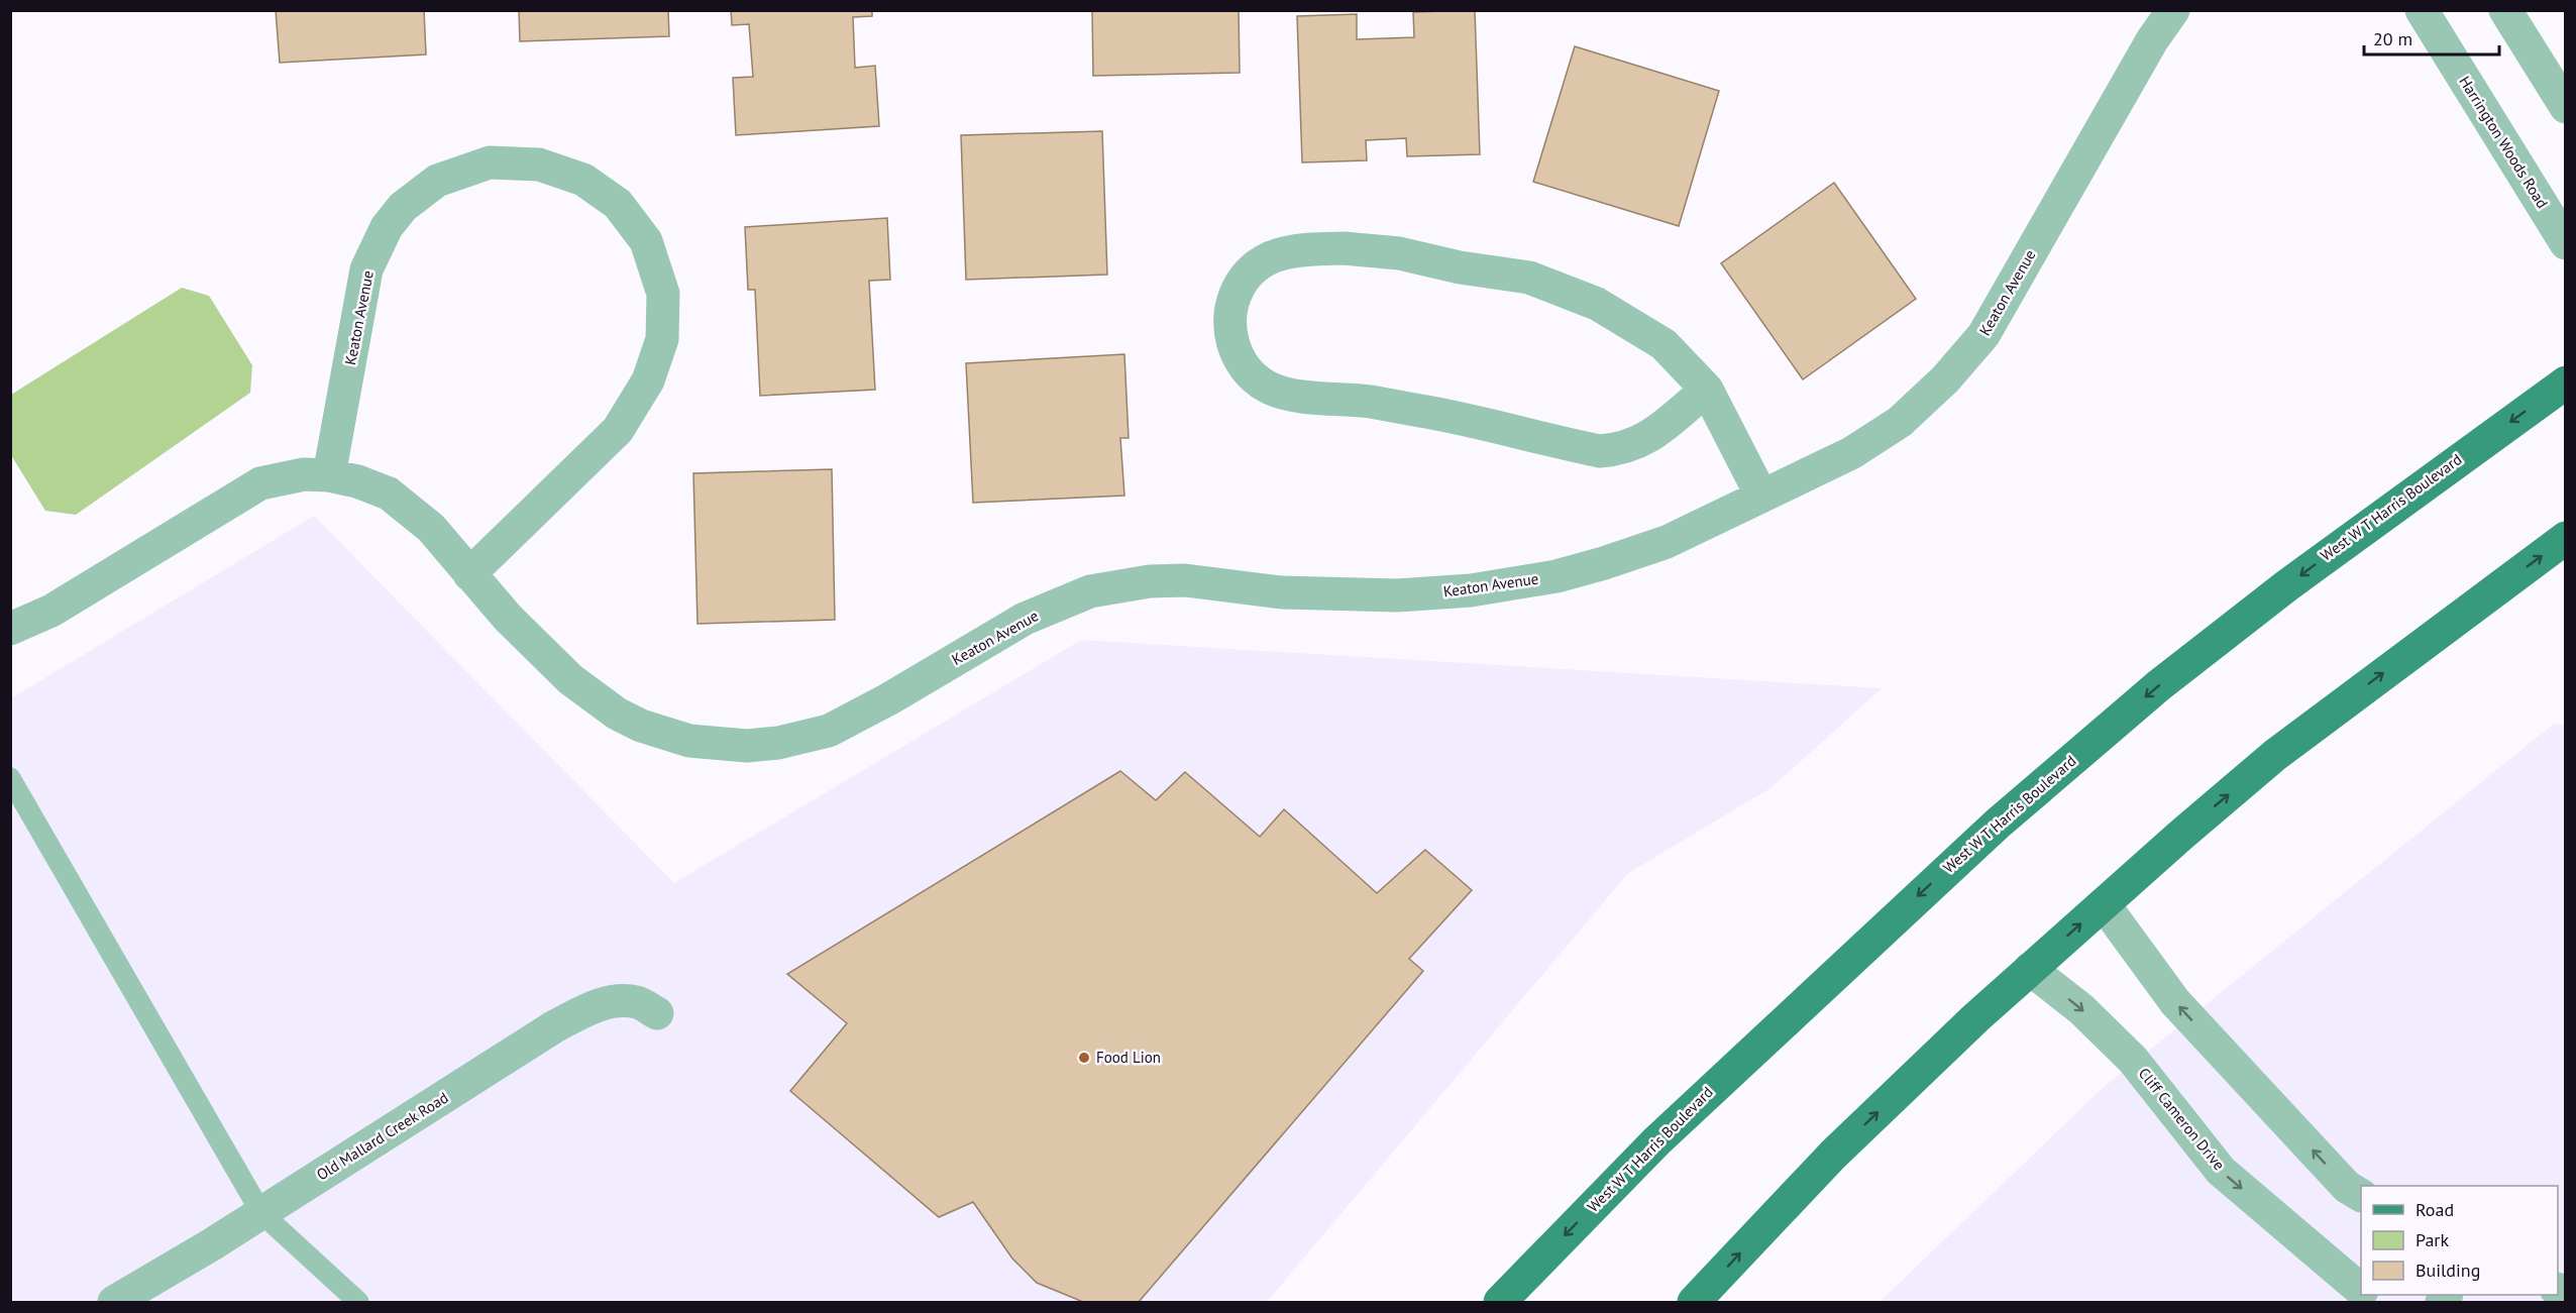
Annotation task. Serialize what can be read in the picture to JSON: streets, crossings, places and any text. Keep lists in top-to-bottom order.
{
  "streets": {
    "main road": ["West W T Harris Boulevard"],
    "street": [
      "Harrington Woods Road",
      "Keaton Avenue",
      "Cliff Cameron Drive",
      "Old Mallard Creek Road"
    ]
  },
  "places": ["Food Lion"],
  "legend": ["Road", "Park", "Building"],
  "scale_bar": "20 m"
}
